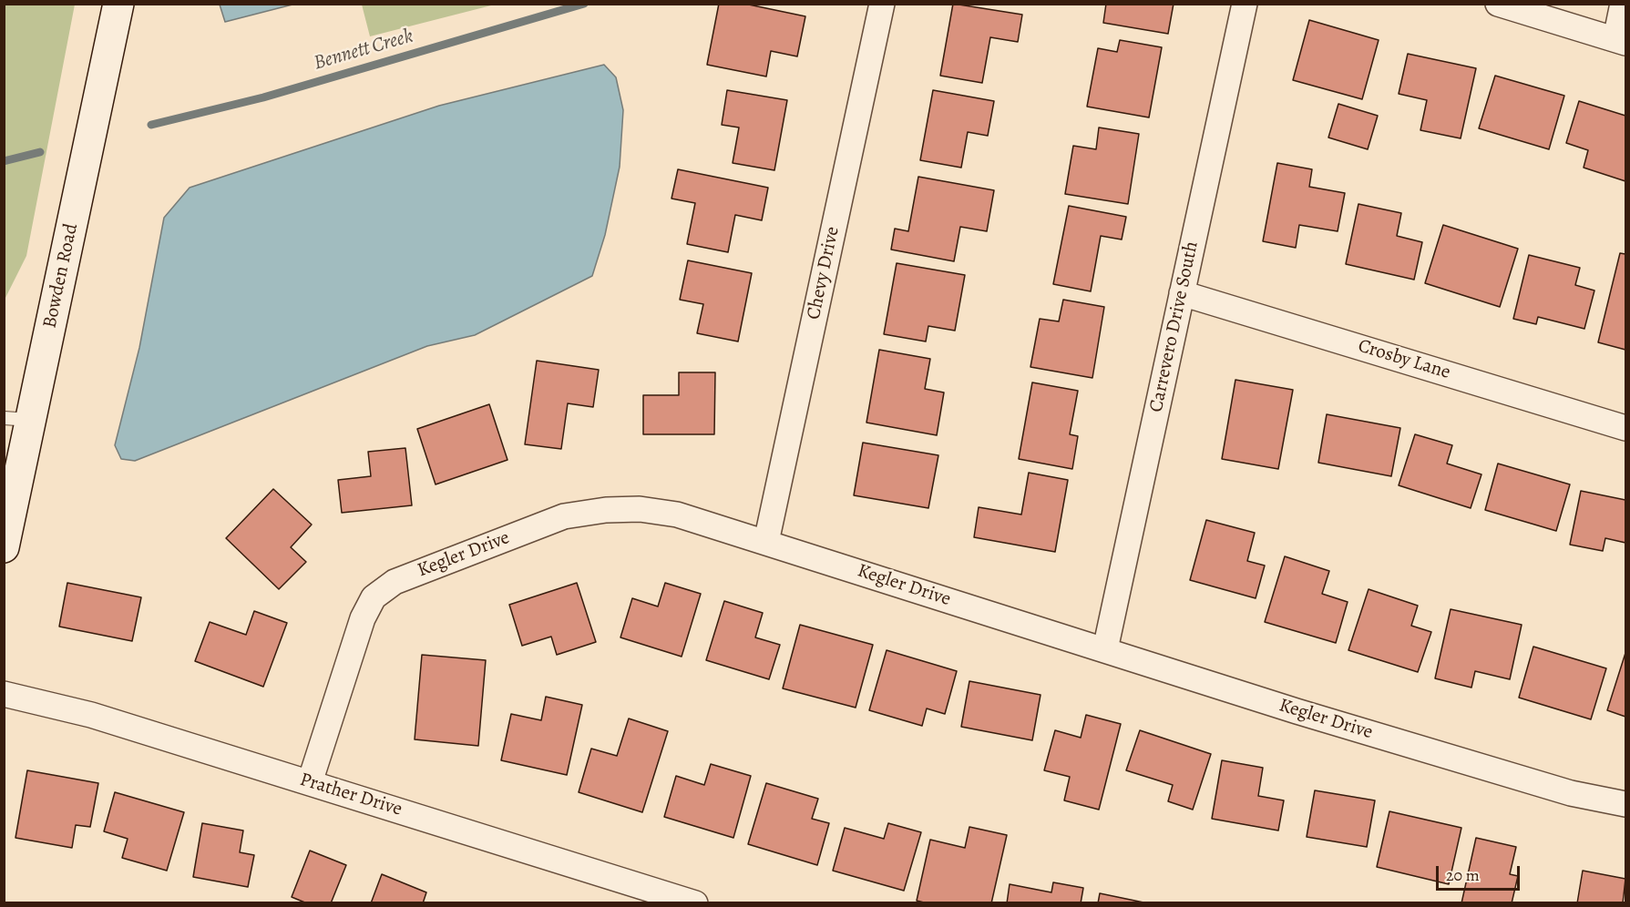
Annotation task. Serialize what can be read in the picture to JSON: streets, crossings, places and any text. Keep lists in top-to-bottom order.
{
  "streets": {
    "main road": ["Bowden Road"],
    "street": [
      "Chevy Drive",
      "Carrevero Drive South",
      "Crosby Lane",
      "Kegler Drive",
      "Prather Drive"
    ]
  },
  "crossings": [
    ["Chevy Drive", "Kegler Drive"],
    ["Carrevero Drive South", "Crosby Lane"],
    ["Carrevero Drive South", "Kegler Drive"],
    ["Kegler Drive", "Prather Drive"]
  ],
  "water": ["Bennett Creek"],
  "scale_bar": "20 m"
}
